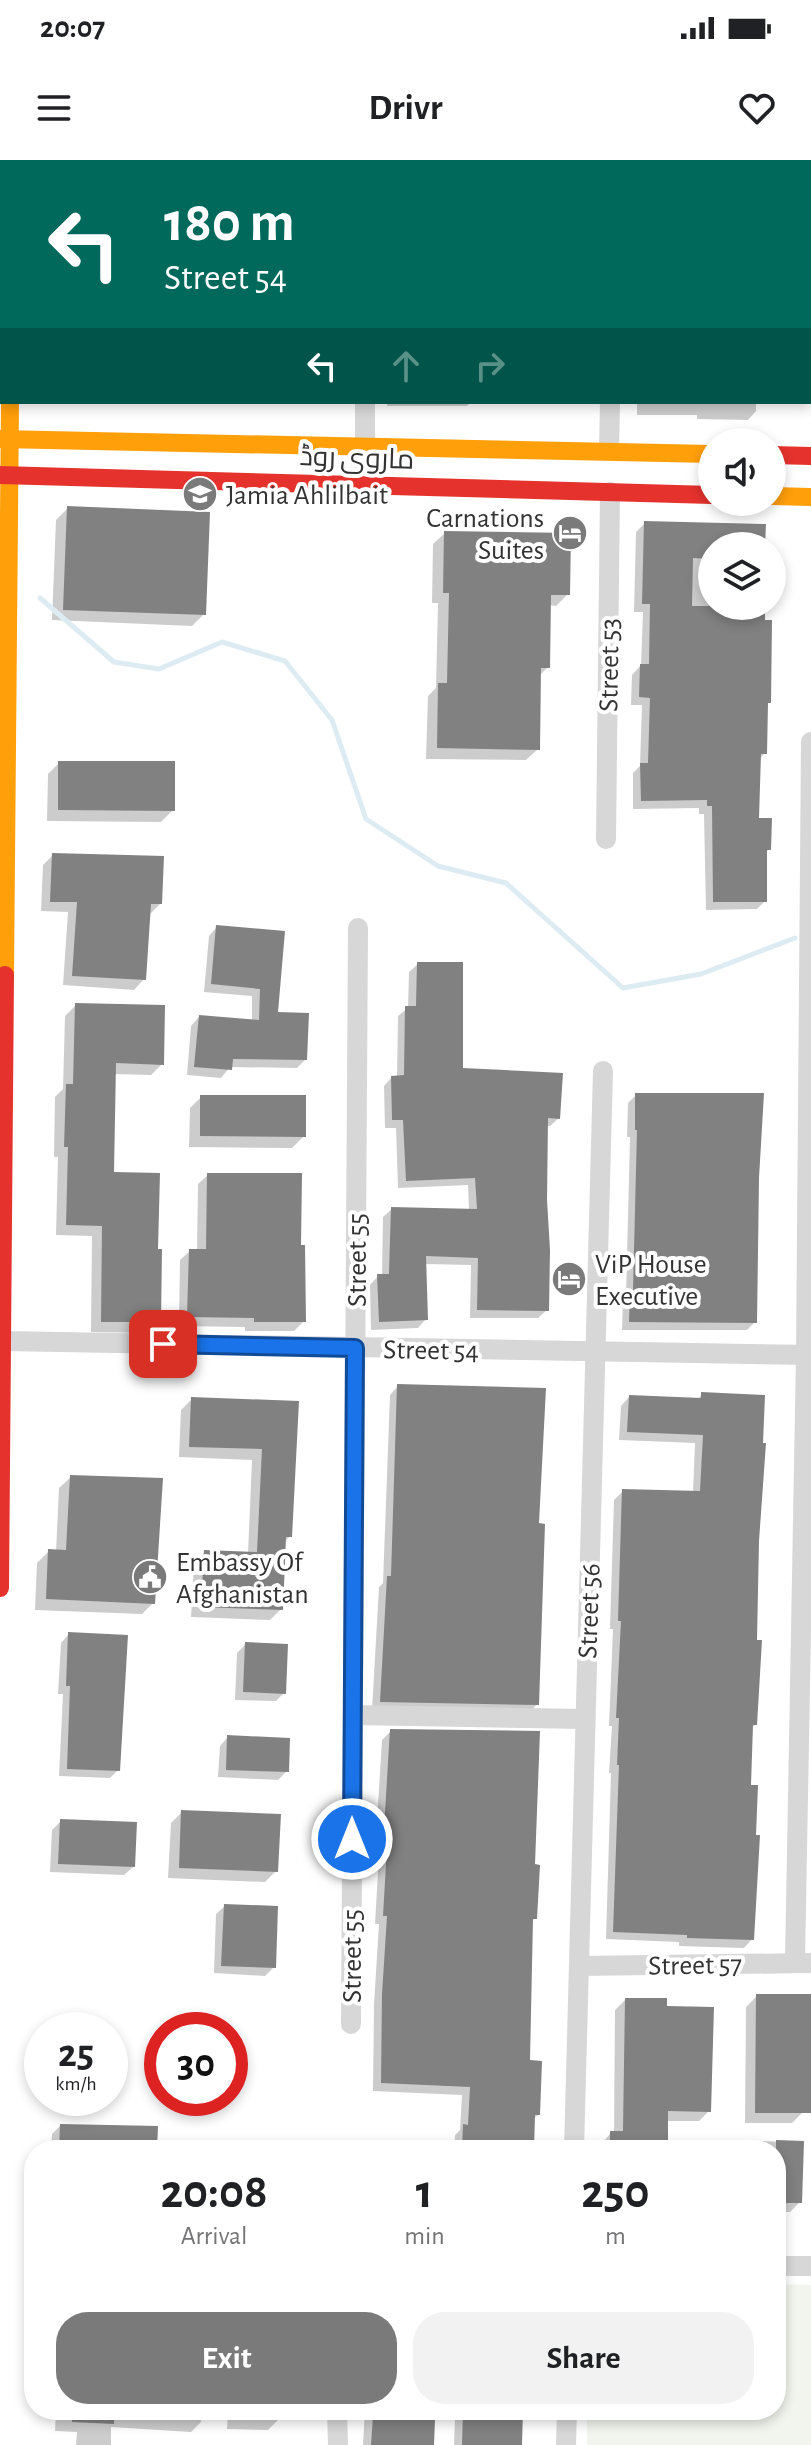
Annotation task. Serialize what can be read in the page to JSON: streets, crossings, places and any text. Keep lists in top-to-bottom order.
{
  "streets": {
    "street": [
      "ماروی روڈ",
      "Street 53",
      "Street 55",
      "Street 54",
      "Street 56",
      "Street 57"
    ]
  },
  "crossings": [
    ["ماروی روڈ", "Street 53"],
    ["Street 55", "Street 54"],
    ["Street 54", "Street 56"],
    ["Street 56", "Street 57"]
  ],
  "places": {
    "school or university": ["Jamia Ahlilbait"],
    "hotel": ["Carnations Suites", "ViP House Executive"],
    "public building": ["Embassy Of Afghanistan"]
  },
  "page": {
    "status": "20:07",
    "header": "Drivr",
    "turn": ["180 m", "Street 54"],
    "speed": "25 km/h",
    "limit": "30",
    "eta": [
      "20:08",
      "Arrival",
      "1",
      "min",
      "250",
      "m"
    ],
    "buttons": ["Exit", "Share"]
  }
}
